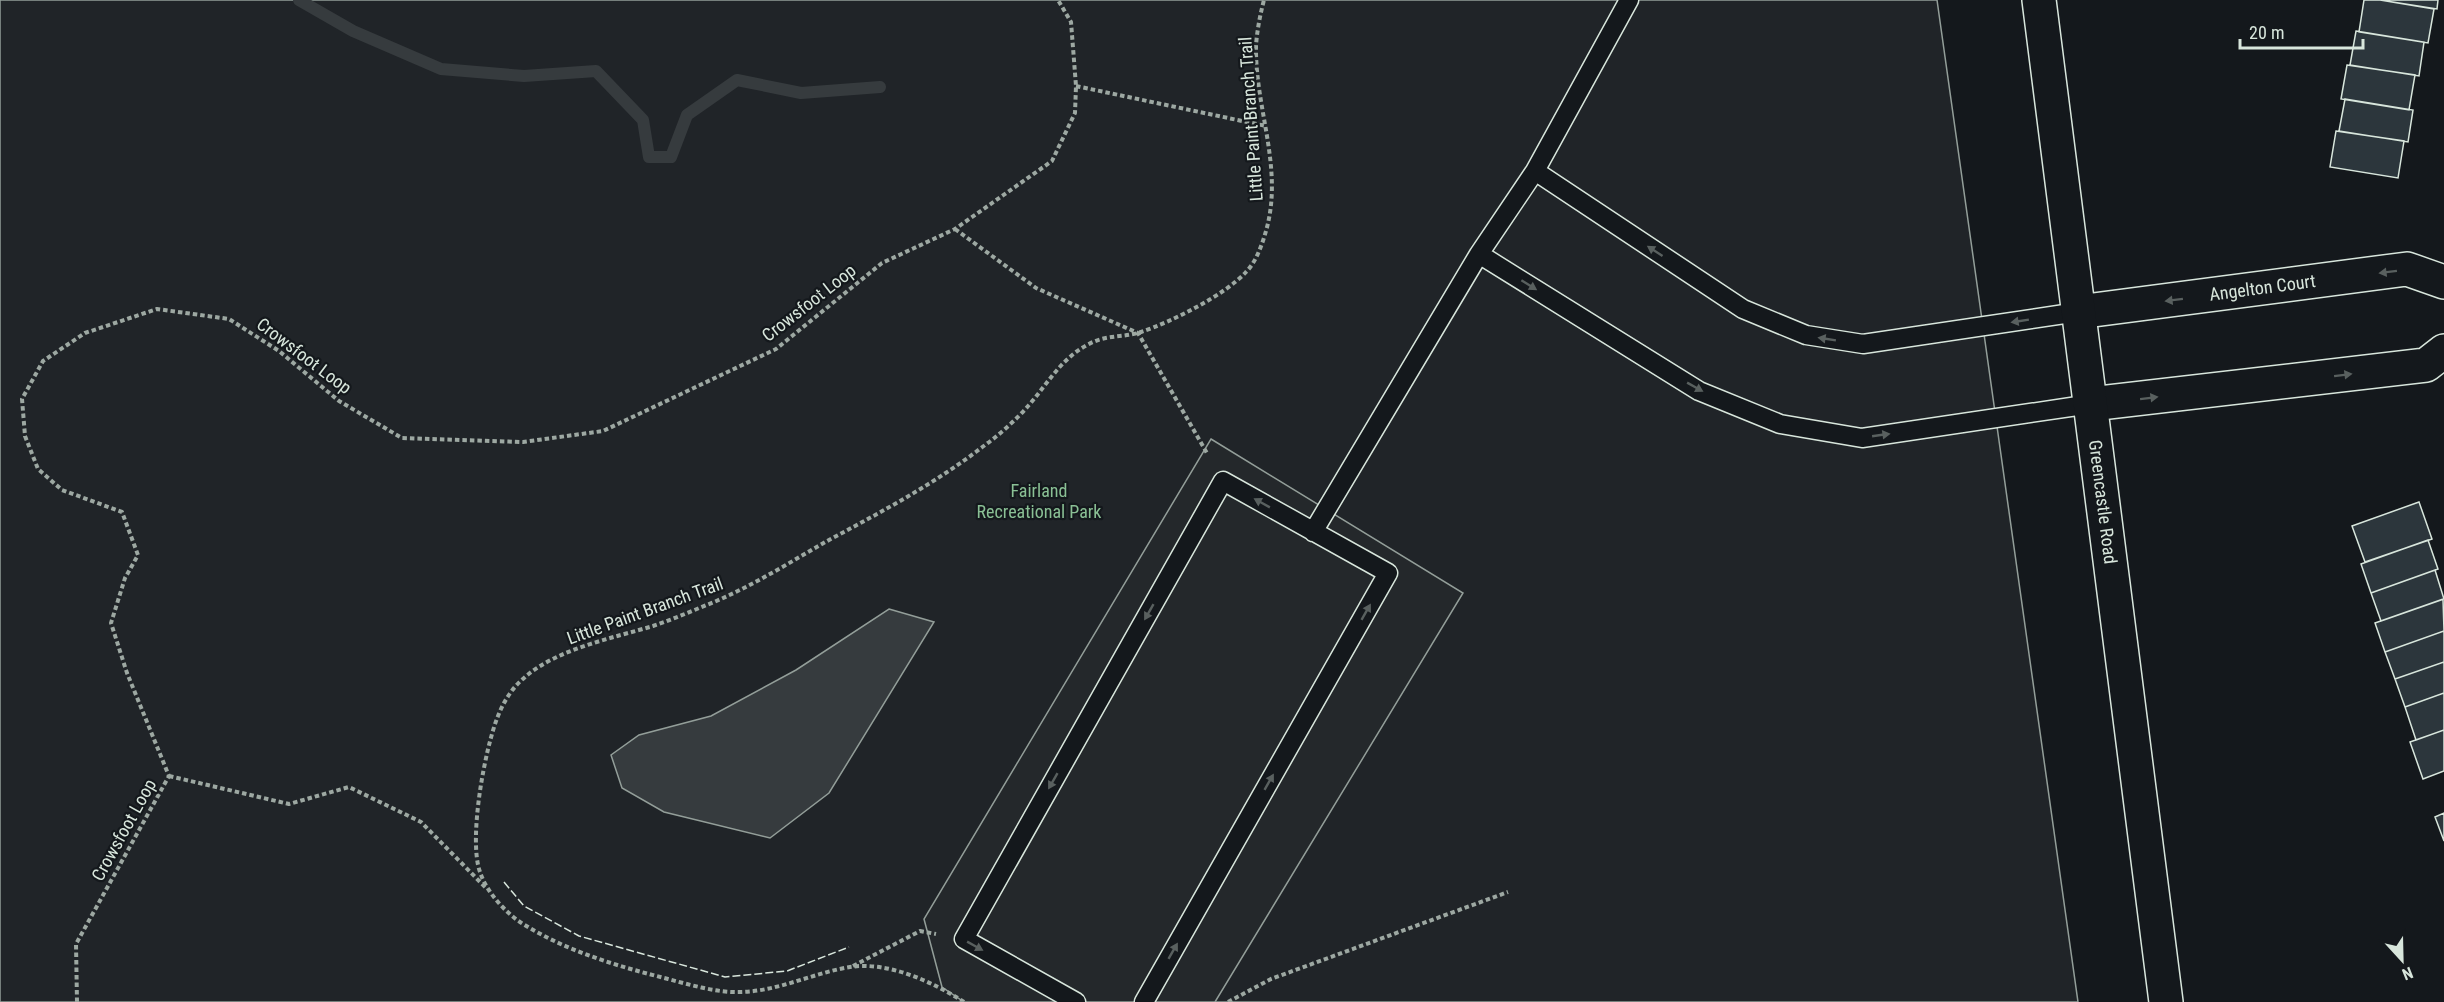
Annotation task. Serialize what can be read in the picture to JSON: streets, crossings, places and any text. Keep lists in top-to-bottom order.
{
  "streets": {
    "street": ["Angelton Court", "Greencastle Road"],
    "path": ["Little Paint Branch Trail", "Crowsfoot Loop"]
  },
  "crossings": [
    ["Angelton Court", "Greencastle Road"]
  ],
  "parks": ["Fairland Recreational Park"],
  "scale_bar": "20 m",
  "north": "bottom"
}
